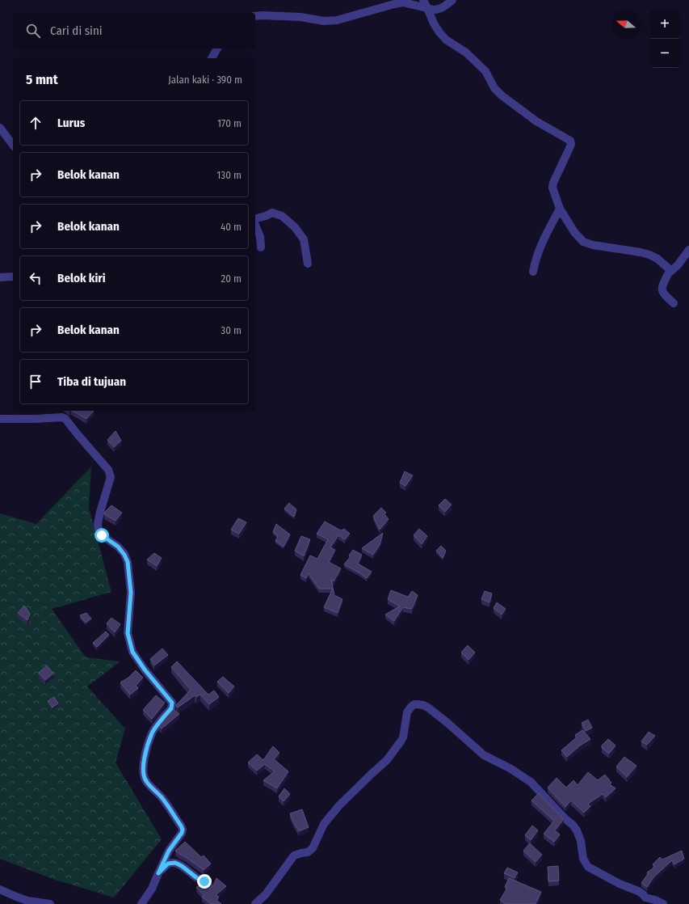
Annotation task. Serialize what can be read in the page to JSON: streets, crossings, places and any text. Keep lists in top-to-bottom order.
{
  "north": "left",
  "page": {
    "map_buttons": ["+", "−"],
    "search": "Cari di sini",
    "heading": ["5 mnt", "Jalan kaki · 390 m"],
    "list": [
      ["Lurus", "170 m"],
      ["Belok kanan", "130 m"],
      ["Belok kanan", "40 m"],
      ["Belok kiri", "20 m"],
      ["Belok kanan", "30 m"],
      "Tiba di tujuan"
    ]
  }
}
